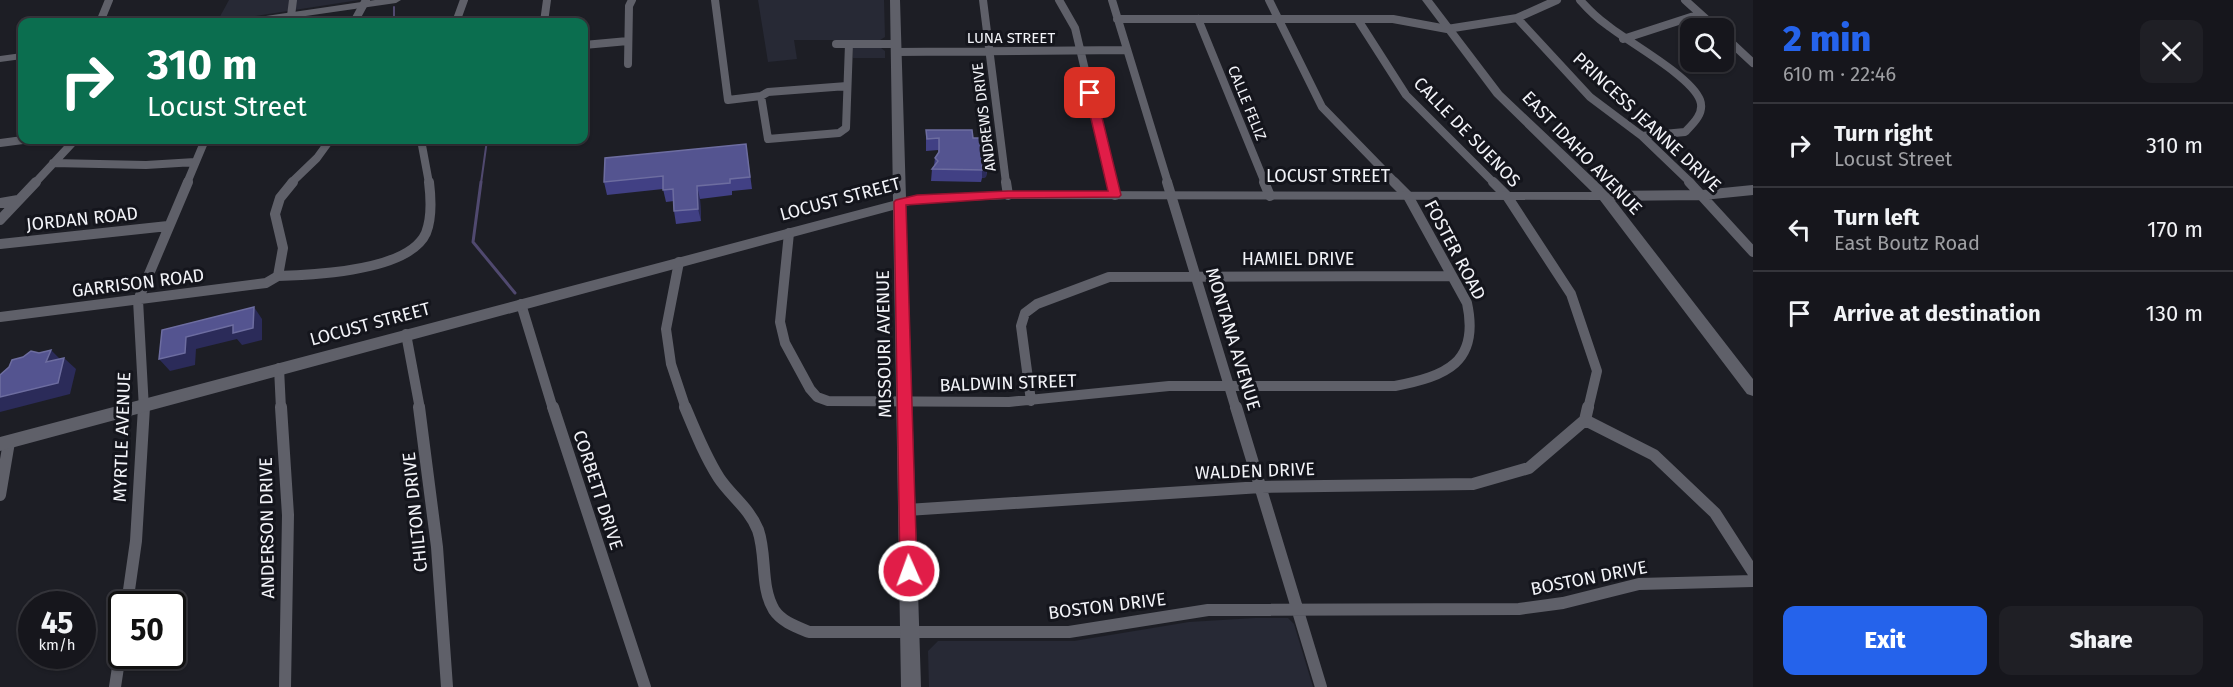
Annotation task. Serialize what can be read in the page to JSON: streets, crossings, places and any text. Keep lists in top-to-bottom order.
{
  "streets": {
    "street": [
      "LUNA STREET",
      "CALLE FELIZ",
      "ANDREWS DRIVE",
      "PRINCESS JEANNE DRIVE",
      "CALLE DE SUENOS",
      "EAST IDAHO AVENUE",
      "LOCUST STREET",
      "JORDAN ROAD",
      "FOSTER ROAD",
      "HAMIEL DRIVE",
      "GARRISON ROAD",
      "MONTANA AVENUE",
      "MISSOURI AVENUE",
      "BALDWIN STREET",
      "MYRTLE AVENUE",
      "WALDEN DRIVE",
      "CORBETT DRIVE",
      "CHILTON DRIVE",
      "ANDERSON DRIVE",
      "BOSTON DRIVE"
    ]
  },
  "crossings": [
    ["LUNA STREET", "ANDREWS DRIVE"],
    ["LUNA STREET", "MONTANA AVENUE"],
    ["LUNA STREET", "MISSOURI AVENUE"],
    ["CALLE FELIZ", "LOCUST STREET"],
    ["ANDREWS DRIVE", "LOCUST STREET"],
    ["PRINCESS JEANNE DRIVE", "LOCUST STREET"],
    ["CALLE DE SUENOS", "LOCUST STREET"],
    ["CALLE DE SUENOS", "WALDEN DRIVE"],
    ["EAST IDAHO AVENUE", "LOCUST STREET"],
    ["LOCUST STREET", "FOSTER ROAD"],
    ["LOCUST STREET", "MONTANA AVENUE"],
    ["LOCUST STREET", "MISSOURI AVENUE"],
    ["LOCUST STREET", "BALDWIN STREET"],
    ["LOCUST STREET", "MYRTLE AVENUE"],
    ["LOCUST STREET", "CORBETT DRIVE"],
    ["LOCUST STREET", "CHILTON DRIVE"],
    ["LOCUST STREET", "ANDERSON DRIVE"],
    ["LOCUST STREET", "BOSTON DRIVE"],
    ["JORDAN ROAD", "MYRTLE AVENUE"],
    ["FOSTER ROAD", "HAMIEL DRIVE"],
    ["FOSTER ROAD", "MONTANA AVENUE"],
    ["FOSTER ROAD", "BALDWIN STREET"],
    ["HAMIEL DRIVE", "MONTANA AVENUE"],
    ["HAMIEL DRIVE", "BALDWIN STREET"],
    ["GARRISON ROAD", "MYRTLE AVENUE"],
    ["MONTANA AVENUE", "BALDWIN STREET"],
    ["MONTANA AVENUE", "WALDEN DRIVE"],
    ["MONTANA AVENUE", "BOSTON DRIVE"],
    ["MISSOURI AVENUE", "BALDWIN STREET"],
    ["MISSOURI AVENUE", "WALDEN DRIVE"],
    ["MISSOURI AVENUE", "BOSTON DRIVE"]
  ],
  "page": {
    "heading": ["2 min", "610 m · 22:46"],
    "turn": ["310 m", "Locust Street"],
    "list": [
      {
        "name": "Turn right",
        "note": "Locust Street",
        "value": "310 m"
      },
      {
        "name": "Turn left",
        "note": "East Boutz Road",
        "value": "170 m"
      },
      {
        "name": "Arrive at destination",
        "value": "130 m"
      }
    ],
    "speed": "45 km/h",
    "limit": "50",
    "buttons": ["Exit", "Share"]
  }
}
